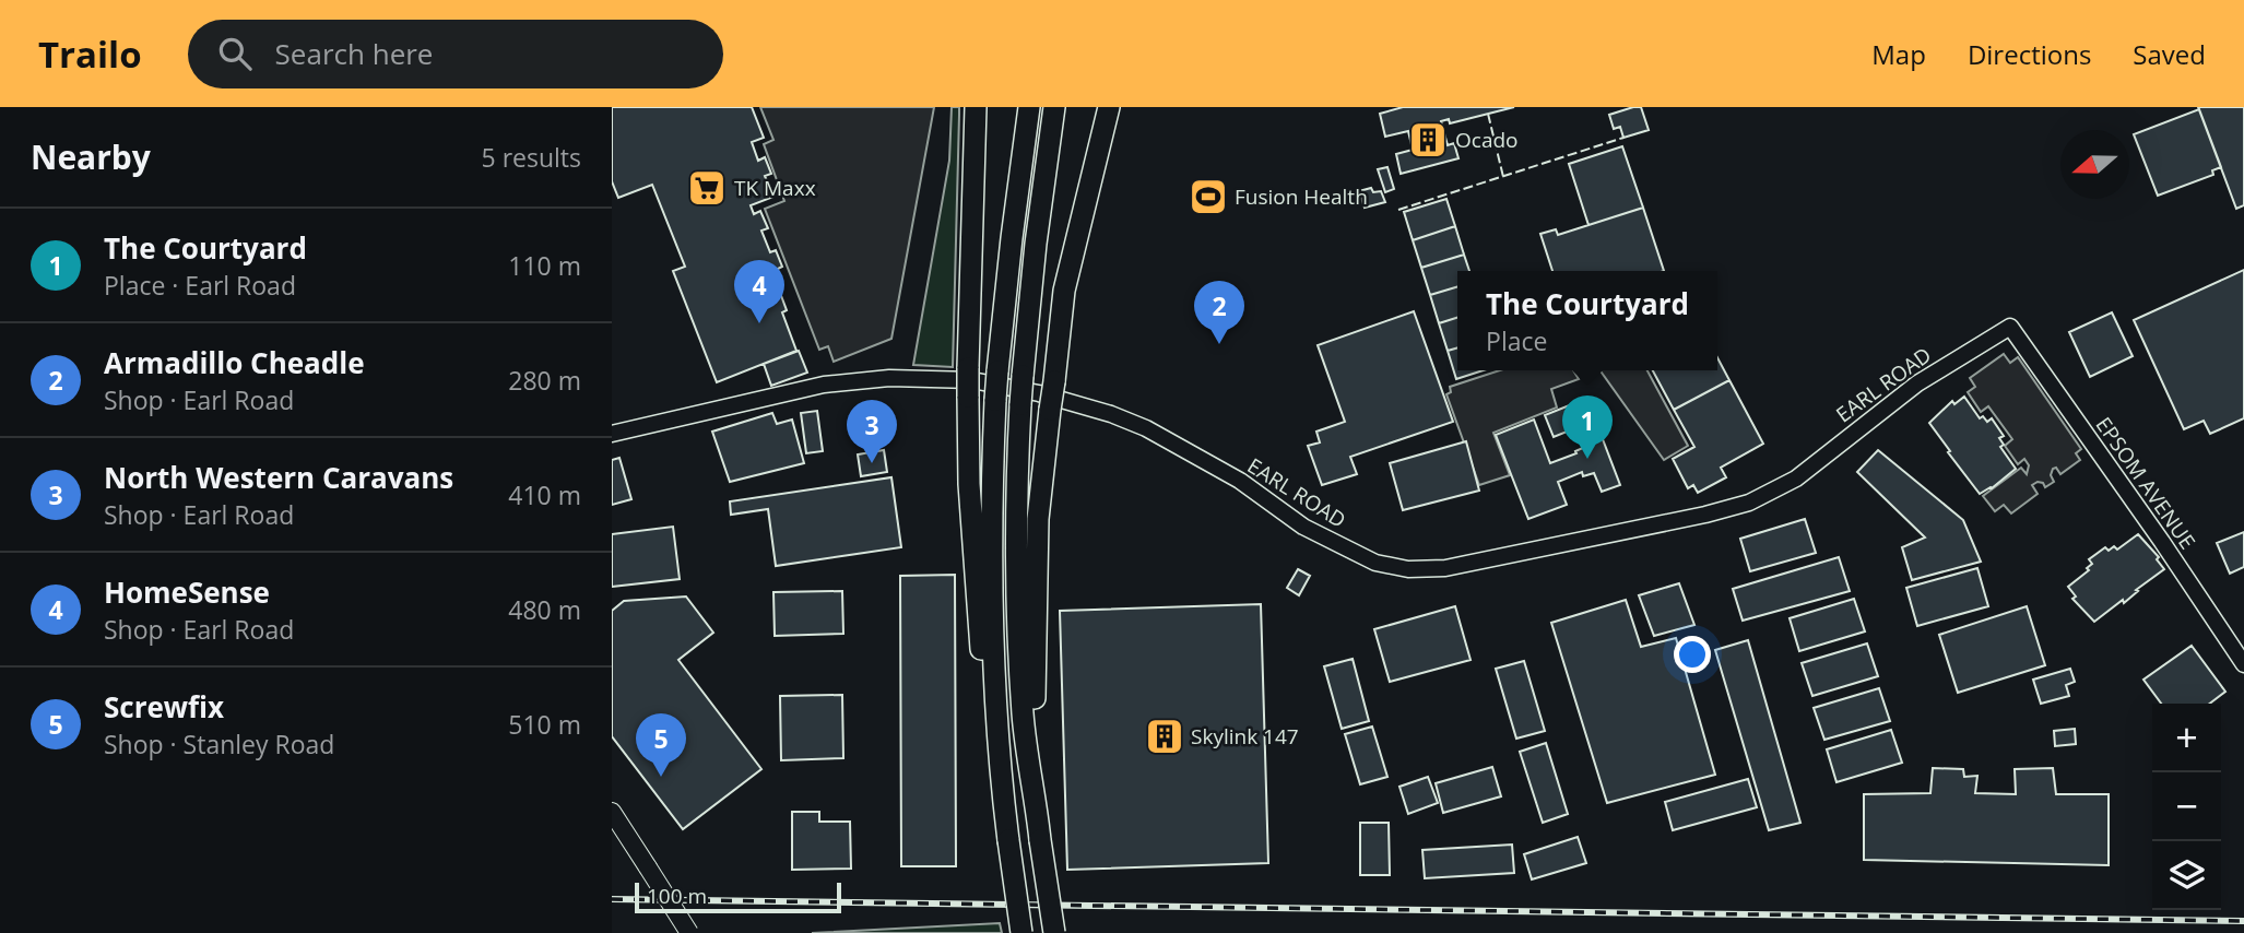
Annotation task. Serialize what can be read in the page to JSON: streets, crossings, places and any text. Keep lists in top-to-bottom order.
{
  "streets": {
    "street": ["EARL ROAD", "EPSOM AVENUE"]
  },
  "crossings": [
    ["EARL ROAD", "EPSOM AVENUE"]
  ],
  "places": {
    "building": ["Ocado", "Skylink 147"],
    "supermarket": ["TK Maxx"],
    "sports": ["Fusion Health"]
  },
  "scale_bar": "100 m",
  "north": "left",
  "page": {
    "header": "Trailo",
    "search": "Search here",
    "nav": ["Map", "Directions", "Saved"],
    "heading": ["Nearby", "5 results"],
    "list": [
      {
        "mark": "1",
        "name": "The Courtyard",
        "note": "Place · Earl Road",
        "value": "110 m"
      },
      {
        "mark": "2",
        "name": "Armadillo Cheadle",
        "note": "Shop · Earl Road",
        "value": "280 m"
      },
      {
        "mark": "3",
        "name": "North Western Caravans",
        "note": "Shop · Earl Road",
        "value": "410 m"
      },
      {
        "mark": "4",
        "name": "HomeSense",
        "note": "Shop · Earl Road",
        "value": "480 m"
      },
      {
        "mark": "5",
        "name": "Screwfix",
        "note": "Shop · Stanley Road",
        "value": "510 m"
      }
    ],
    "pins": [
      "4",
      "2",
      "1",
      "3",
      "5"
    ],
    "popup": ["The Courtyard", "Place"],
    "map_buttons": ["+", "−"],
    "scale": "100 m"
  }
}
